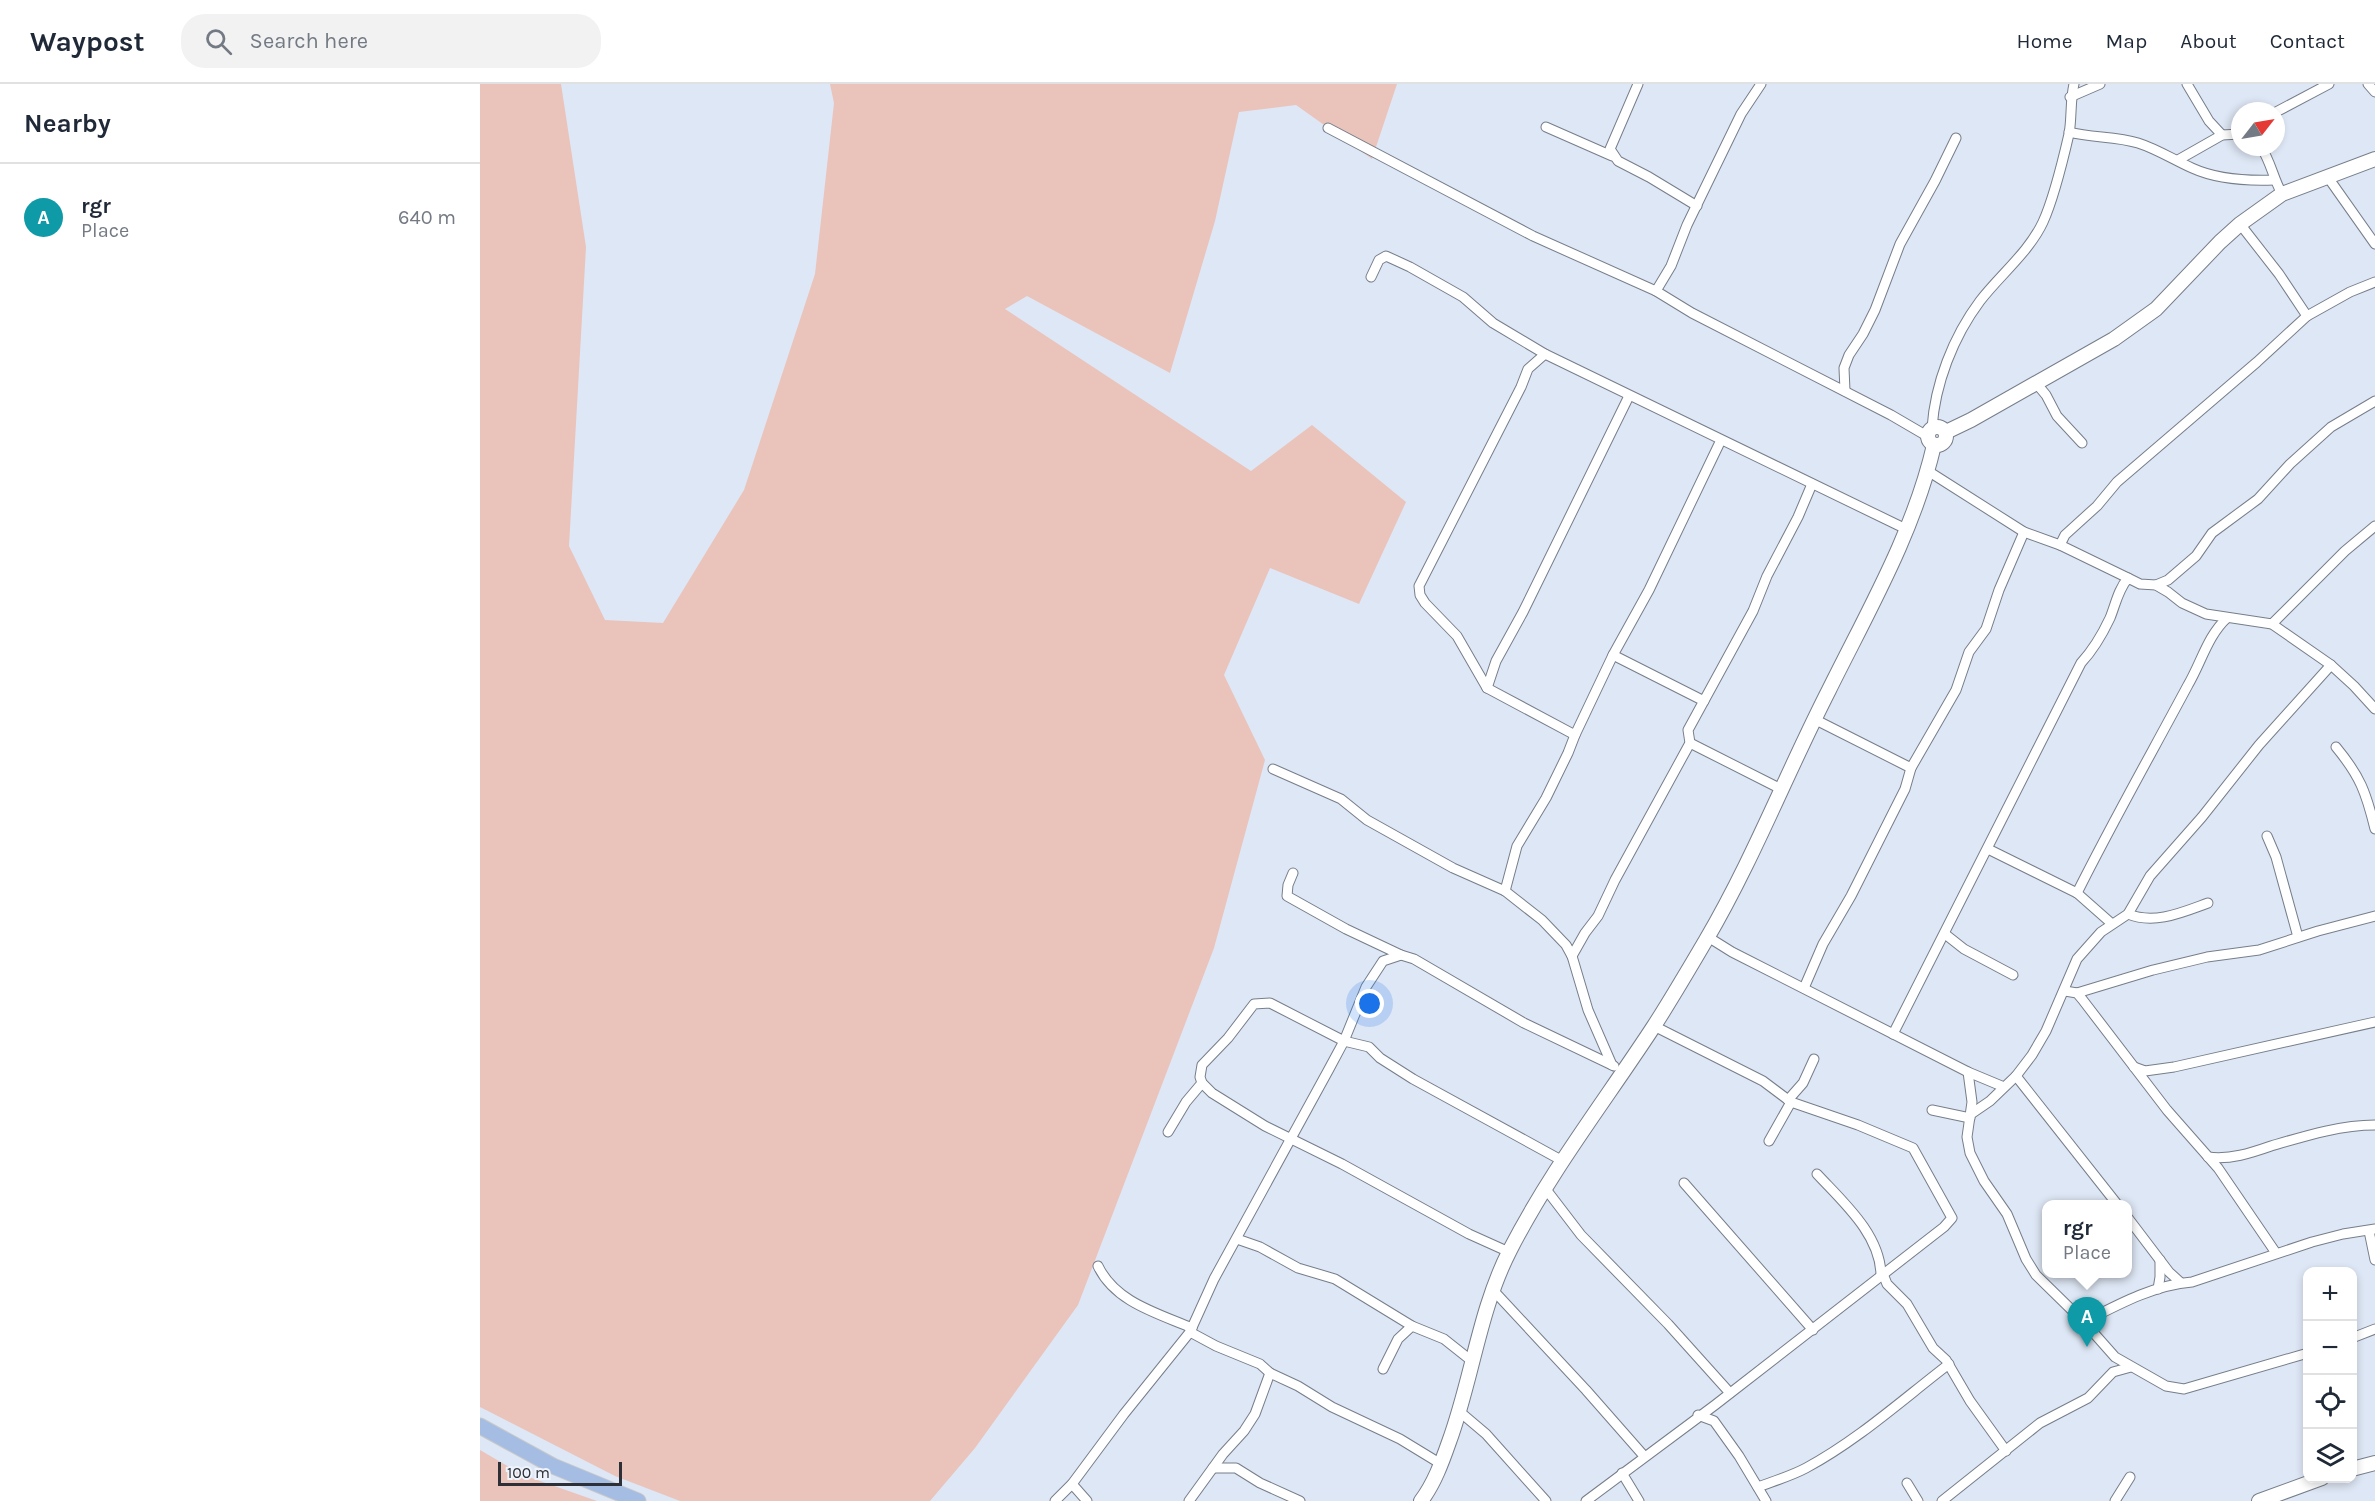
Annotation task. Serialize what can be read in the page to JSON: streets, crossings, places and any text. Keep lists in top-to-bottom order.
{
  "scale_bar": "100 m",
  "north": "top right",
  "page": {
    "header": "Waypost",
    "search": "Search here",
    "nav": [
      "Home",
      "Map",
      "About",
      "Contact"
    ],
    "heading": "Nearby",
    "list": [
      {
        "mark": "A",
        "name": "rgr",
        "note": "Place",
        "value": "640 m"
      }
    ],
    "popup": ["rgr", "Place"],
    "map_buttons": ["+", "−"],
    "pins": "A",
    "scale": "100 m"
  }
}
